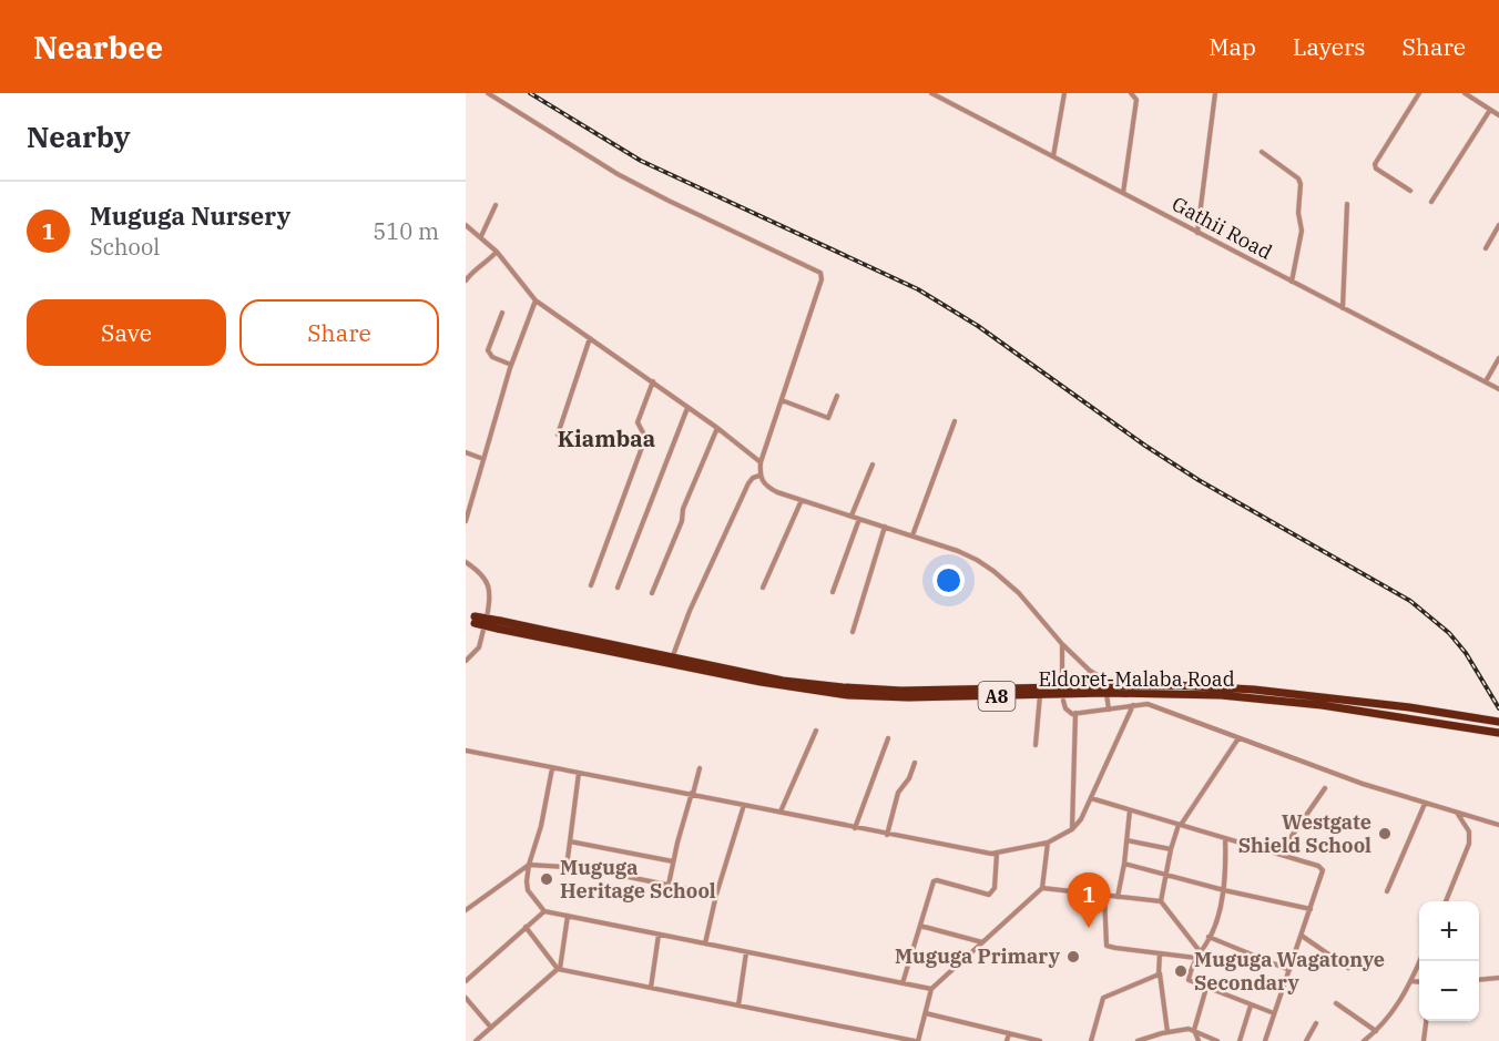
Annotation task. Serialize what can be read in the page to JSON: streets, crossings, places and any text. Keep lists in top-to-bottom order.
{
  "streets": {
    "highway": ["Eldoret-Malaba Road", "A8"],
    "street": ["Gathii Road"]
  },
  "crossings": [
    ["Eldoret-Malaba Road", "A8"]
  ],
  "districts": ["Kiambaa"],
  "places": [
    "Westgate Shield School",
    "Muguga Heritage School",
    "Muguga Primary",
    "Muguga Wagatonye Secondary"
  ],
  "page": {
    "header": "Nearbee",
    "nav": ["Map", "Layers", "Share"],
    "heading": "Nearby",
    "list": [
      {
        "mark": "1",
        "name": "Muguga Nursery",
        "note": "School",
        "value": "510 m"
      }
    ],
    "buttons": ["Save", "Share"],
    "pins": "1",
    "map_buttons": ["+", "−"]
  }
}
